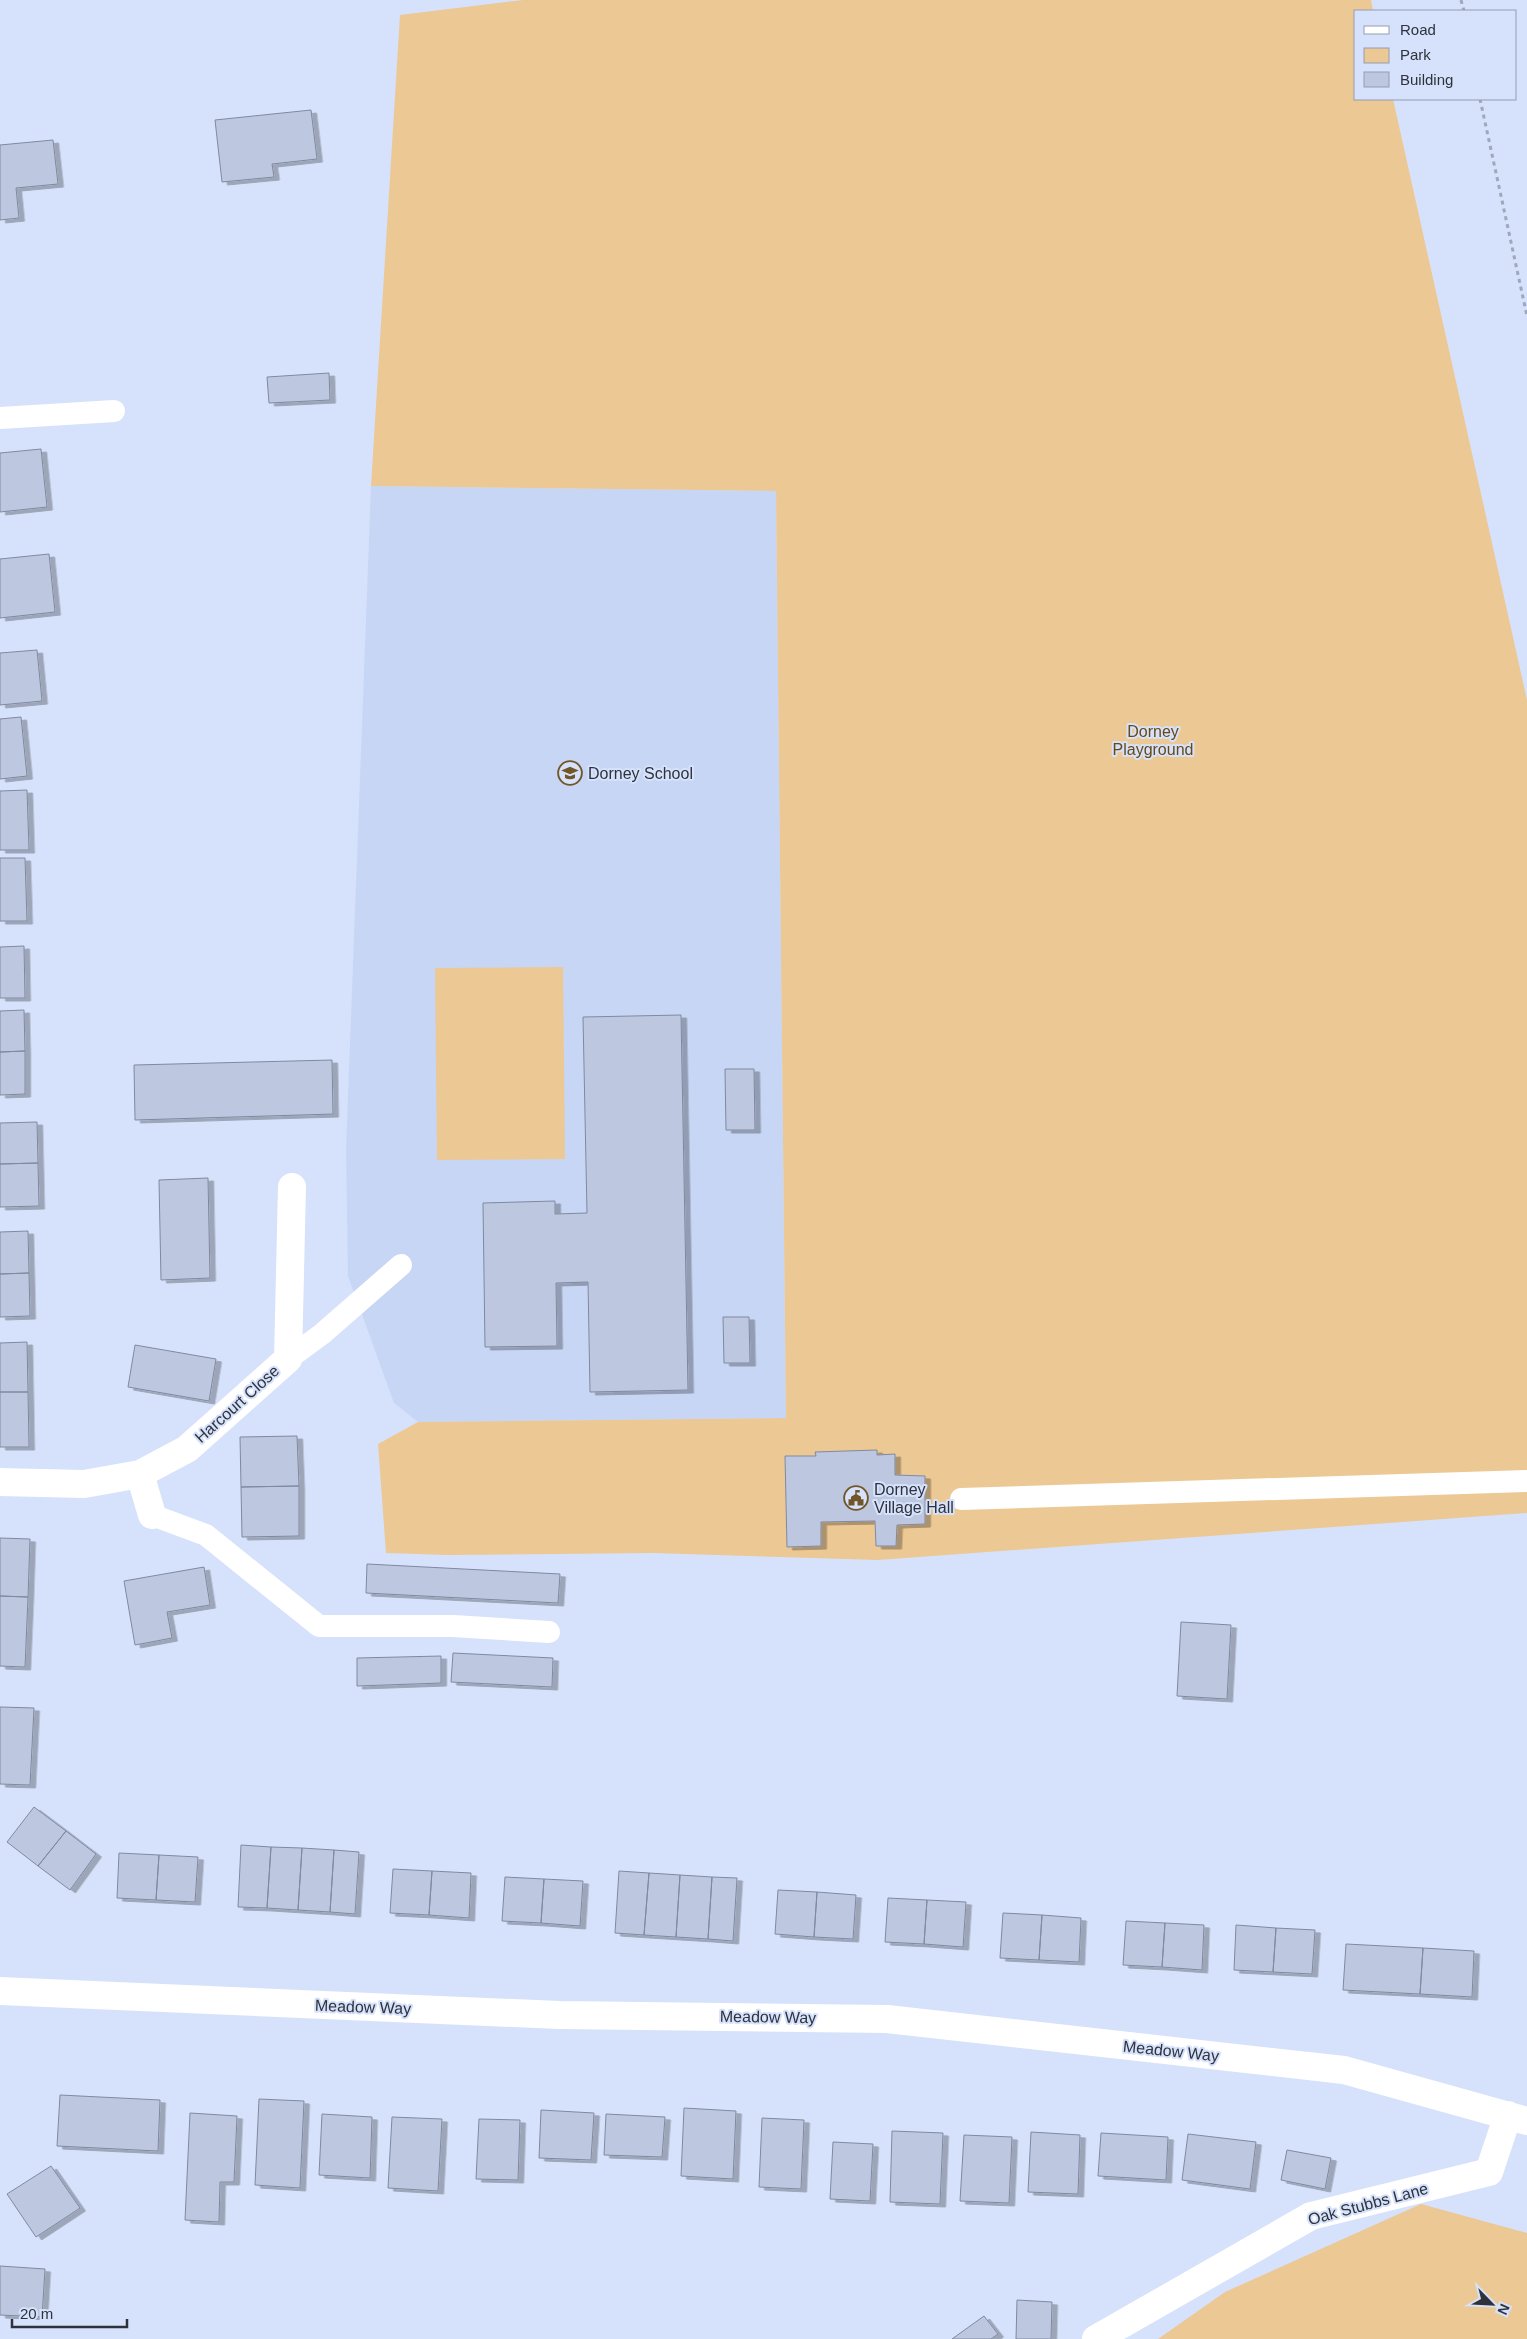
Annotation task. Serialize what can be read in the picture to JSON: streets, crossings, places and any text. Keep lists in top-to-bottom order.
{
  "streets": {
    "street": ["Harcourt Close", "Meadow Way", "Oak Stubbs Lane"]
  },
  "crossings": [
    ["Meadow Way", "Oak Stubbs Lane"]
  ],
  "parks": ["Dorney Playground"],
  "places": {
    "school or university": ["Dorney School"],
    "public building": ["Dorney Village Hall"]
  },
  "legend": ["Road", "Park", "Building"],
  "scale_bar": "20 m",
  "north": "bottom right"
}
